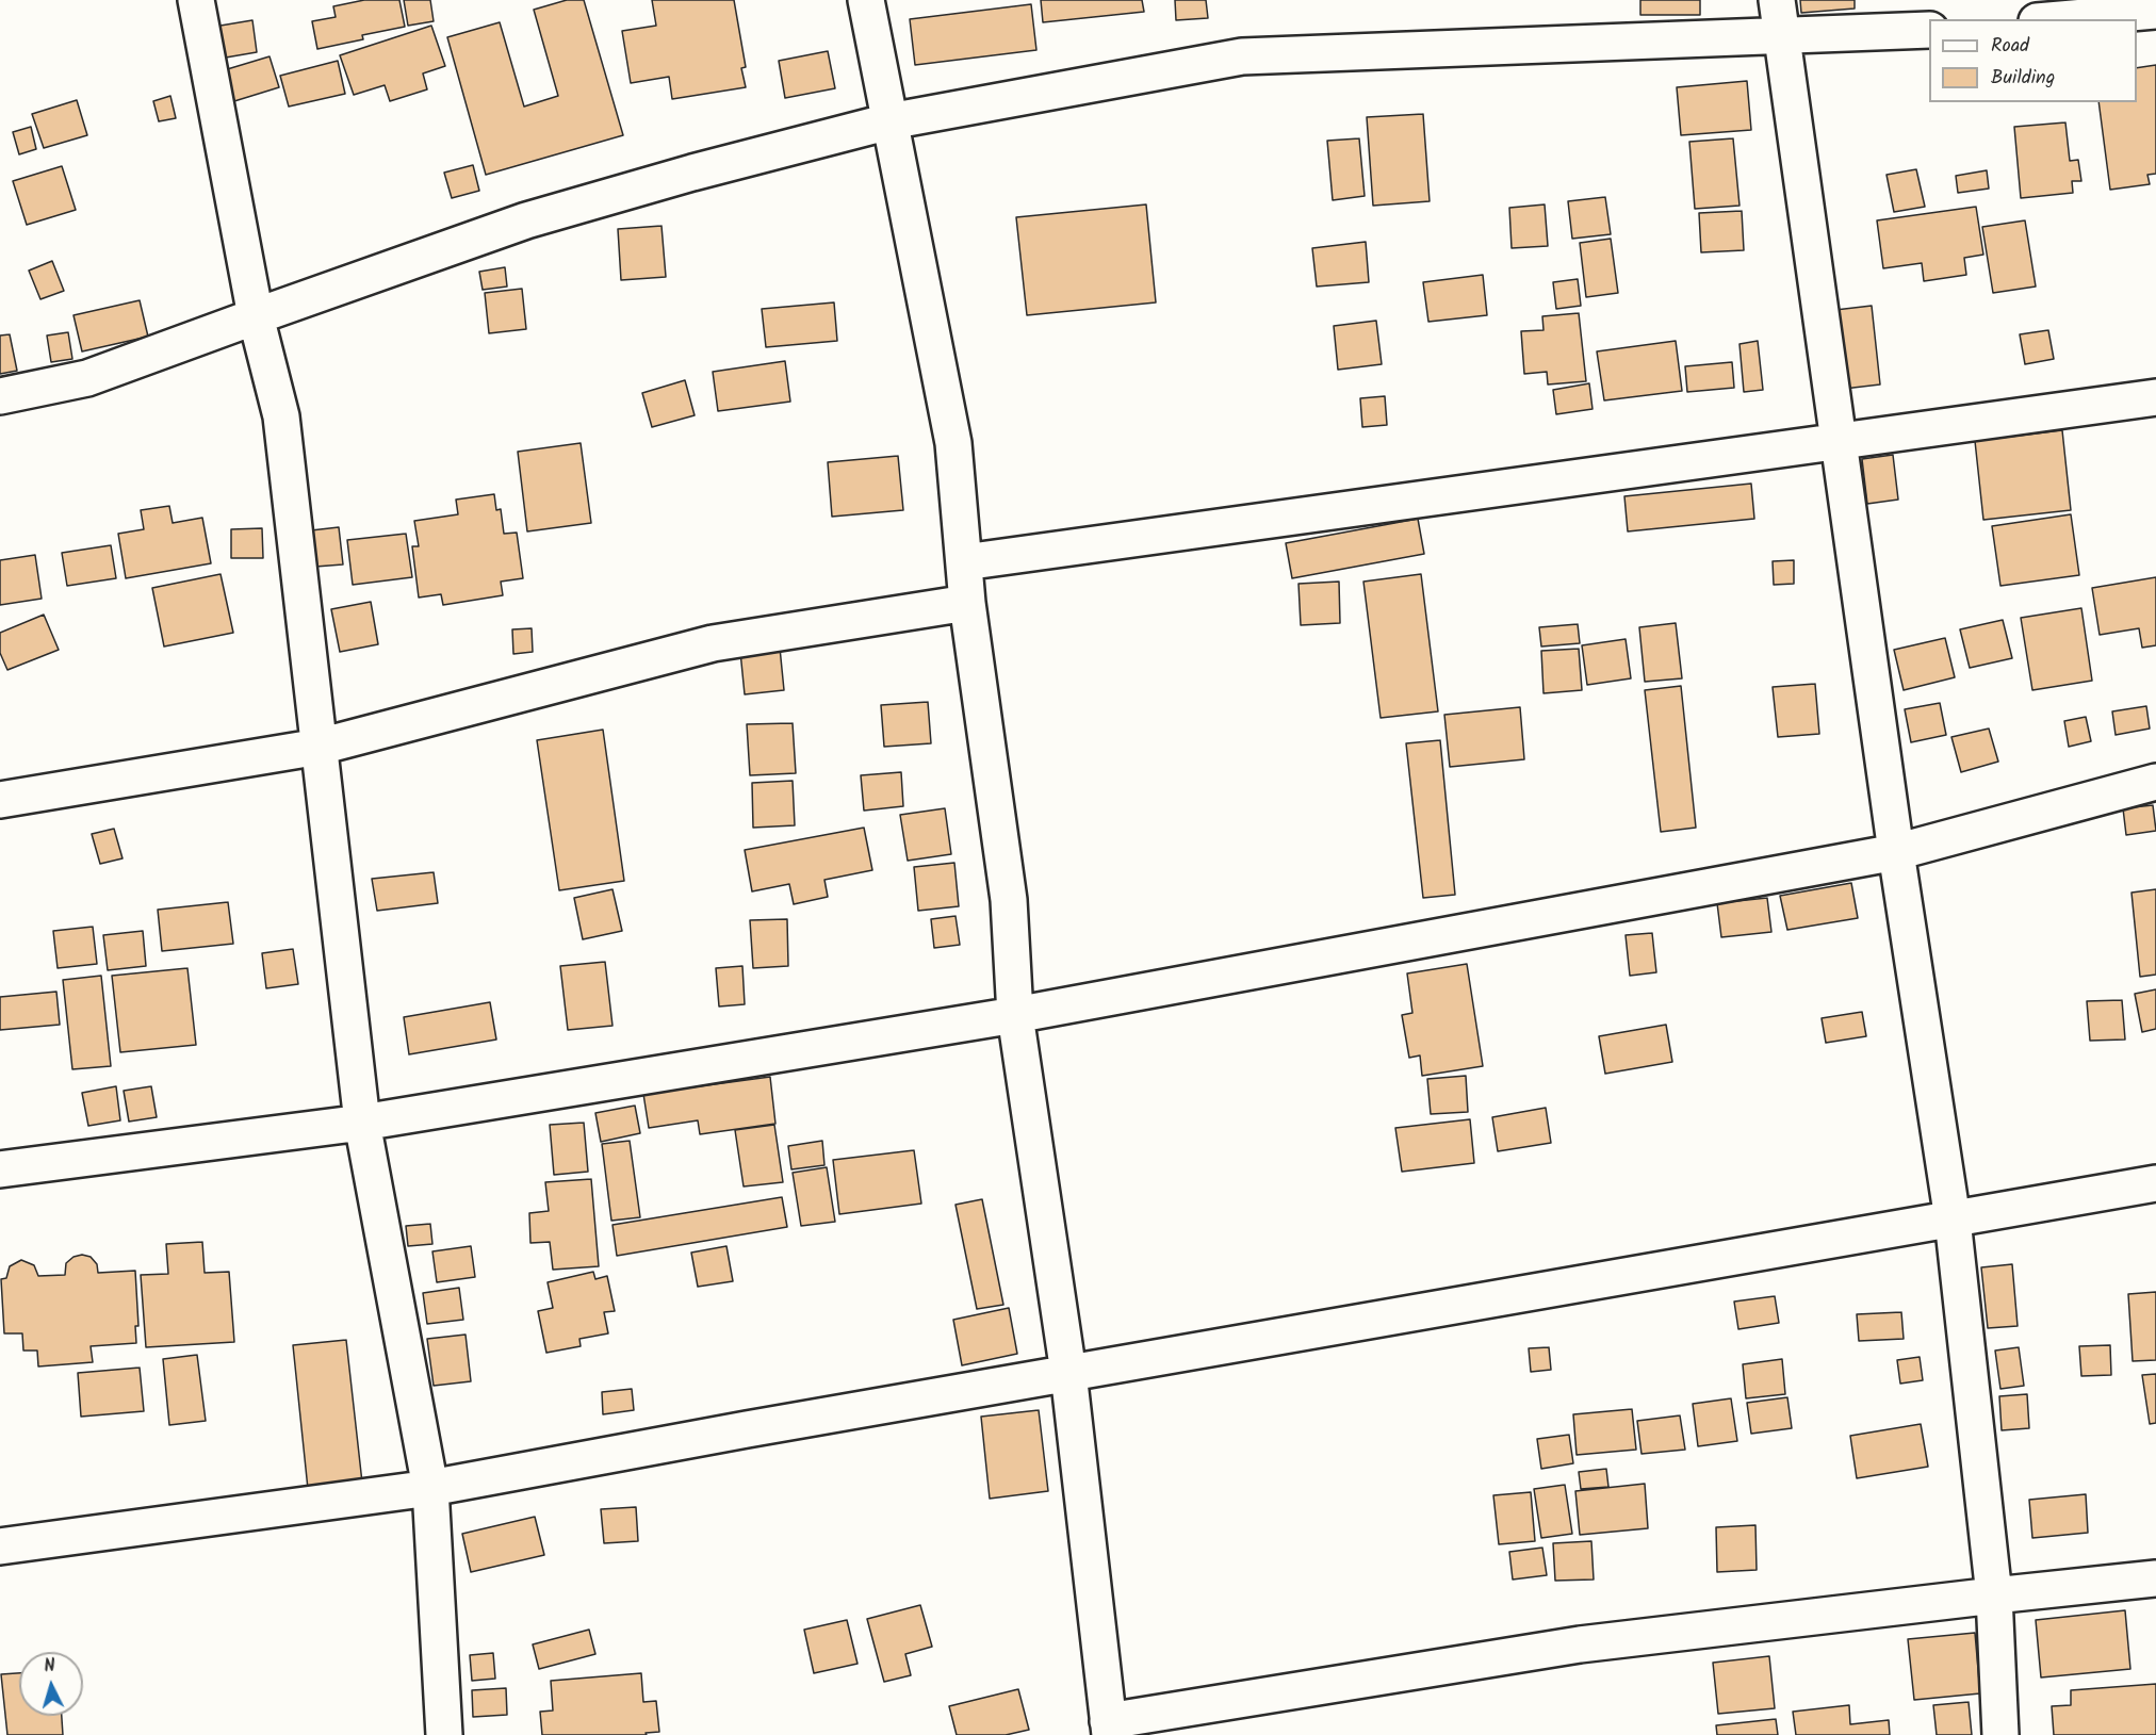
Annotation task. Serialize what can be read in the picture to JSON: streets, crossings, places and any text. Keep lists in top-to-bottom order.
{
  "legend": ["Road", "Building"],
  "north": "top"
}
